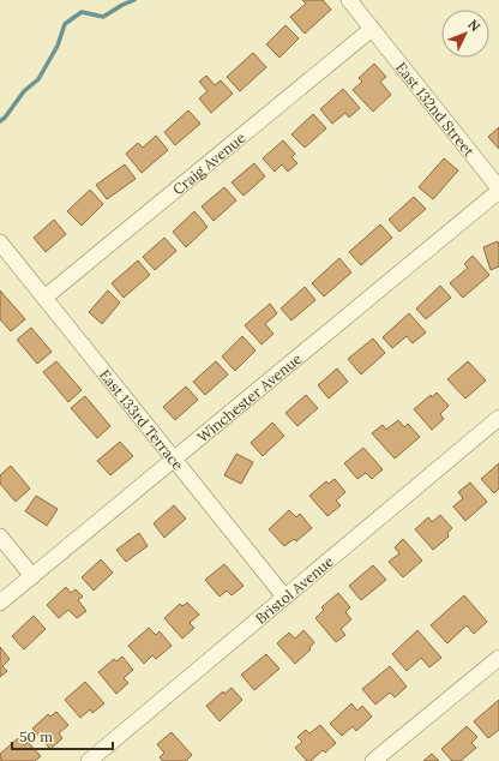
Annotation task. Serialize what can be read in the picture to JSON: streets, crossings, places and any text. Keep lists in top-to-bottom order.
{
  "streets": {
    "street": [
      "East 132nd Street",
      "Craig Avenue",
      "Winchester Avenue",
      "East 133rd Terrace",
      "Bristol Avenue"
    ]
  },
  "crossings": [
    ["East 132nd Street", "Craig Avenue"],
    ["East 132nd Street", "Winchester Avenue"],
    ["Craig Avenue", "East 133rd Terrace"],
    ["Winchester Avenue", "East 133rd Terrace"],
    ["East 133rd Terrace", "Bristol Avenue"]
  ],
  "scale_bar": "50 m",
  "north": "top right"
}
